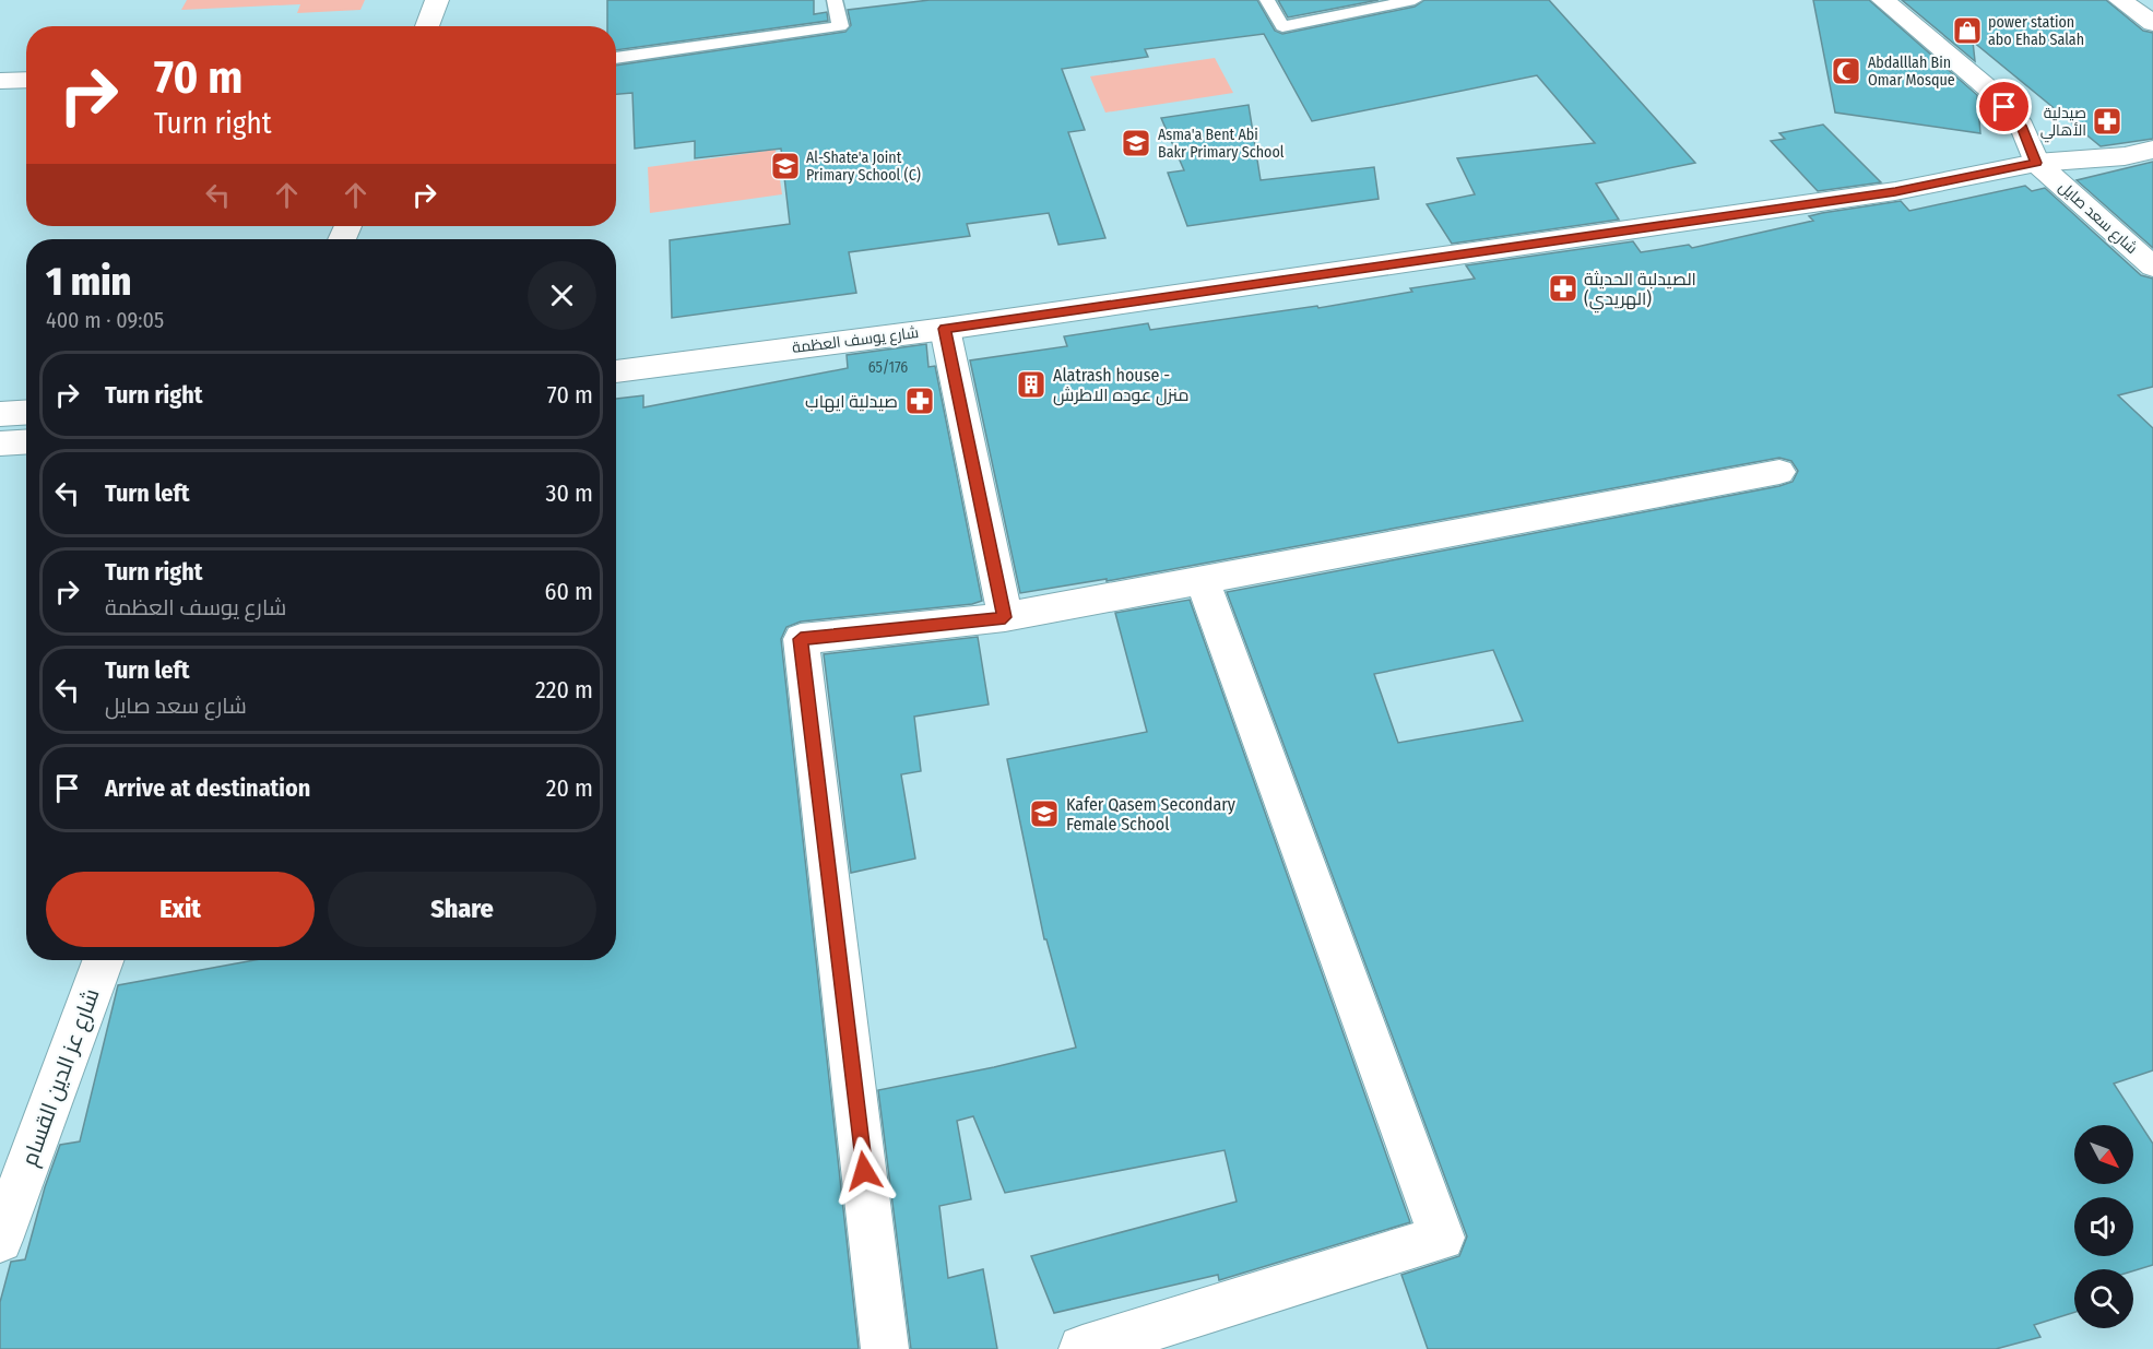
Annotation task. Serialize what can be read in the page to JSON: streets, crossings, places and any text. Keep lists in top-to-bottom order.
{
  "streets": {
    "street": ["شارع سعد صايل", "شارع يوسف العظمة", "شارع عز الدين القسام"]
  },
  "crossings": [
    ["شارع سعد صايل", "شارع يوسف العظمة"]
  ],
  "places": {
    "shop": ["power station abo Ehab Salah"],
    "mosque": ["Abdalllah Bin Omar Mosque"],
    "pharmacy": ["صيدلية الأهالي", "الصيدلية الحديثة (الهريدي)", "صيدلية ايهاب"],
    "school or university": ["Asma'a Bent Abi Bakr Primary School", "Al-Shate'a Joint Primary School (C)", "Kafer Qasem Secondary Female School"],
    "building": ["Alatrash house - منزل عوده الاطرش"]
  },
  "house_numbers": ["65/176"],
  "north": "bottom right",
  "page": {
    "turn": ["70 m", "Turn right"],
    "heading": ["1 min", "400 m · 09:05"],
    "list": [
      {
        "name": "Turn right",
        "value": "70 m"
      },
      {
        "name": "Turn left",
        "value": "30 m"
      },
      {
        "name": "Turn right",
        "note": "شارع يوسف العظمة",
        "value": "60 m"
      },
      {
        "name": "Turn left",
        "note": "شارع سعد صايل",
        "value": "220 m"
      },
      {
        "name": "Arrive at destination",
        "value": "20 m"
      }
    ],
    "buttons": ["Exit", "Share"]
  }
}
